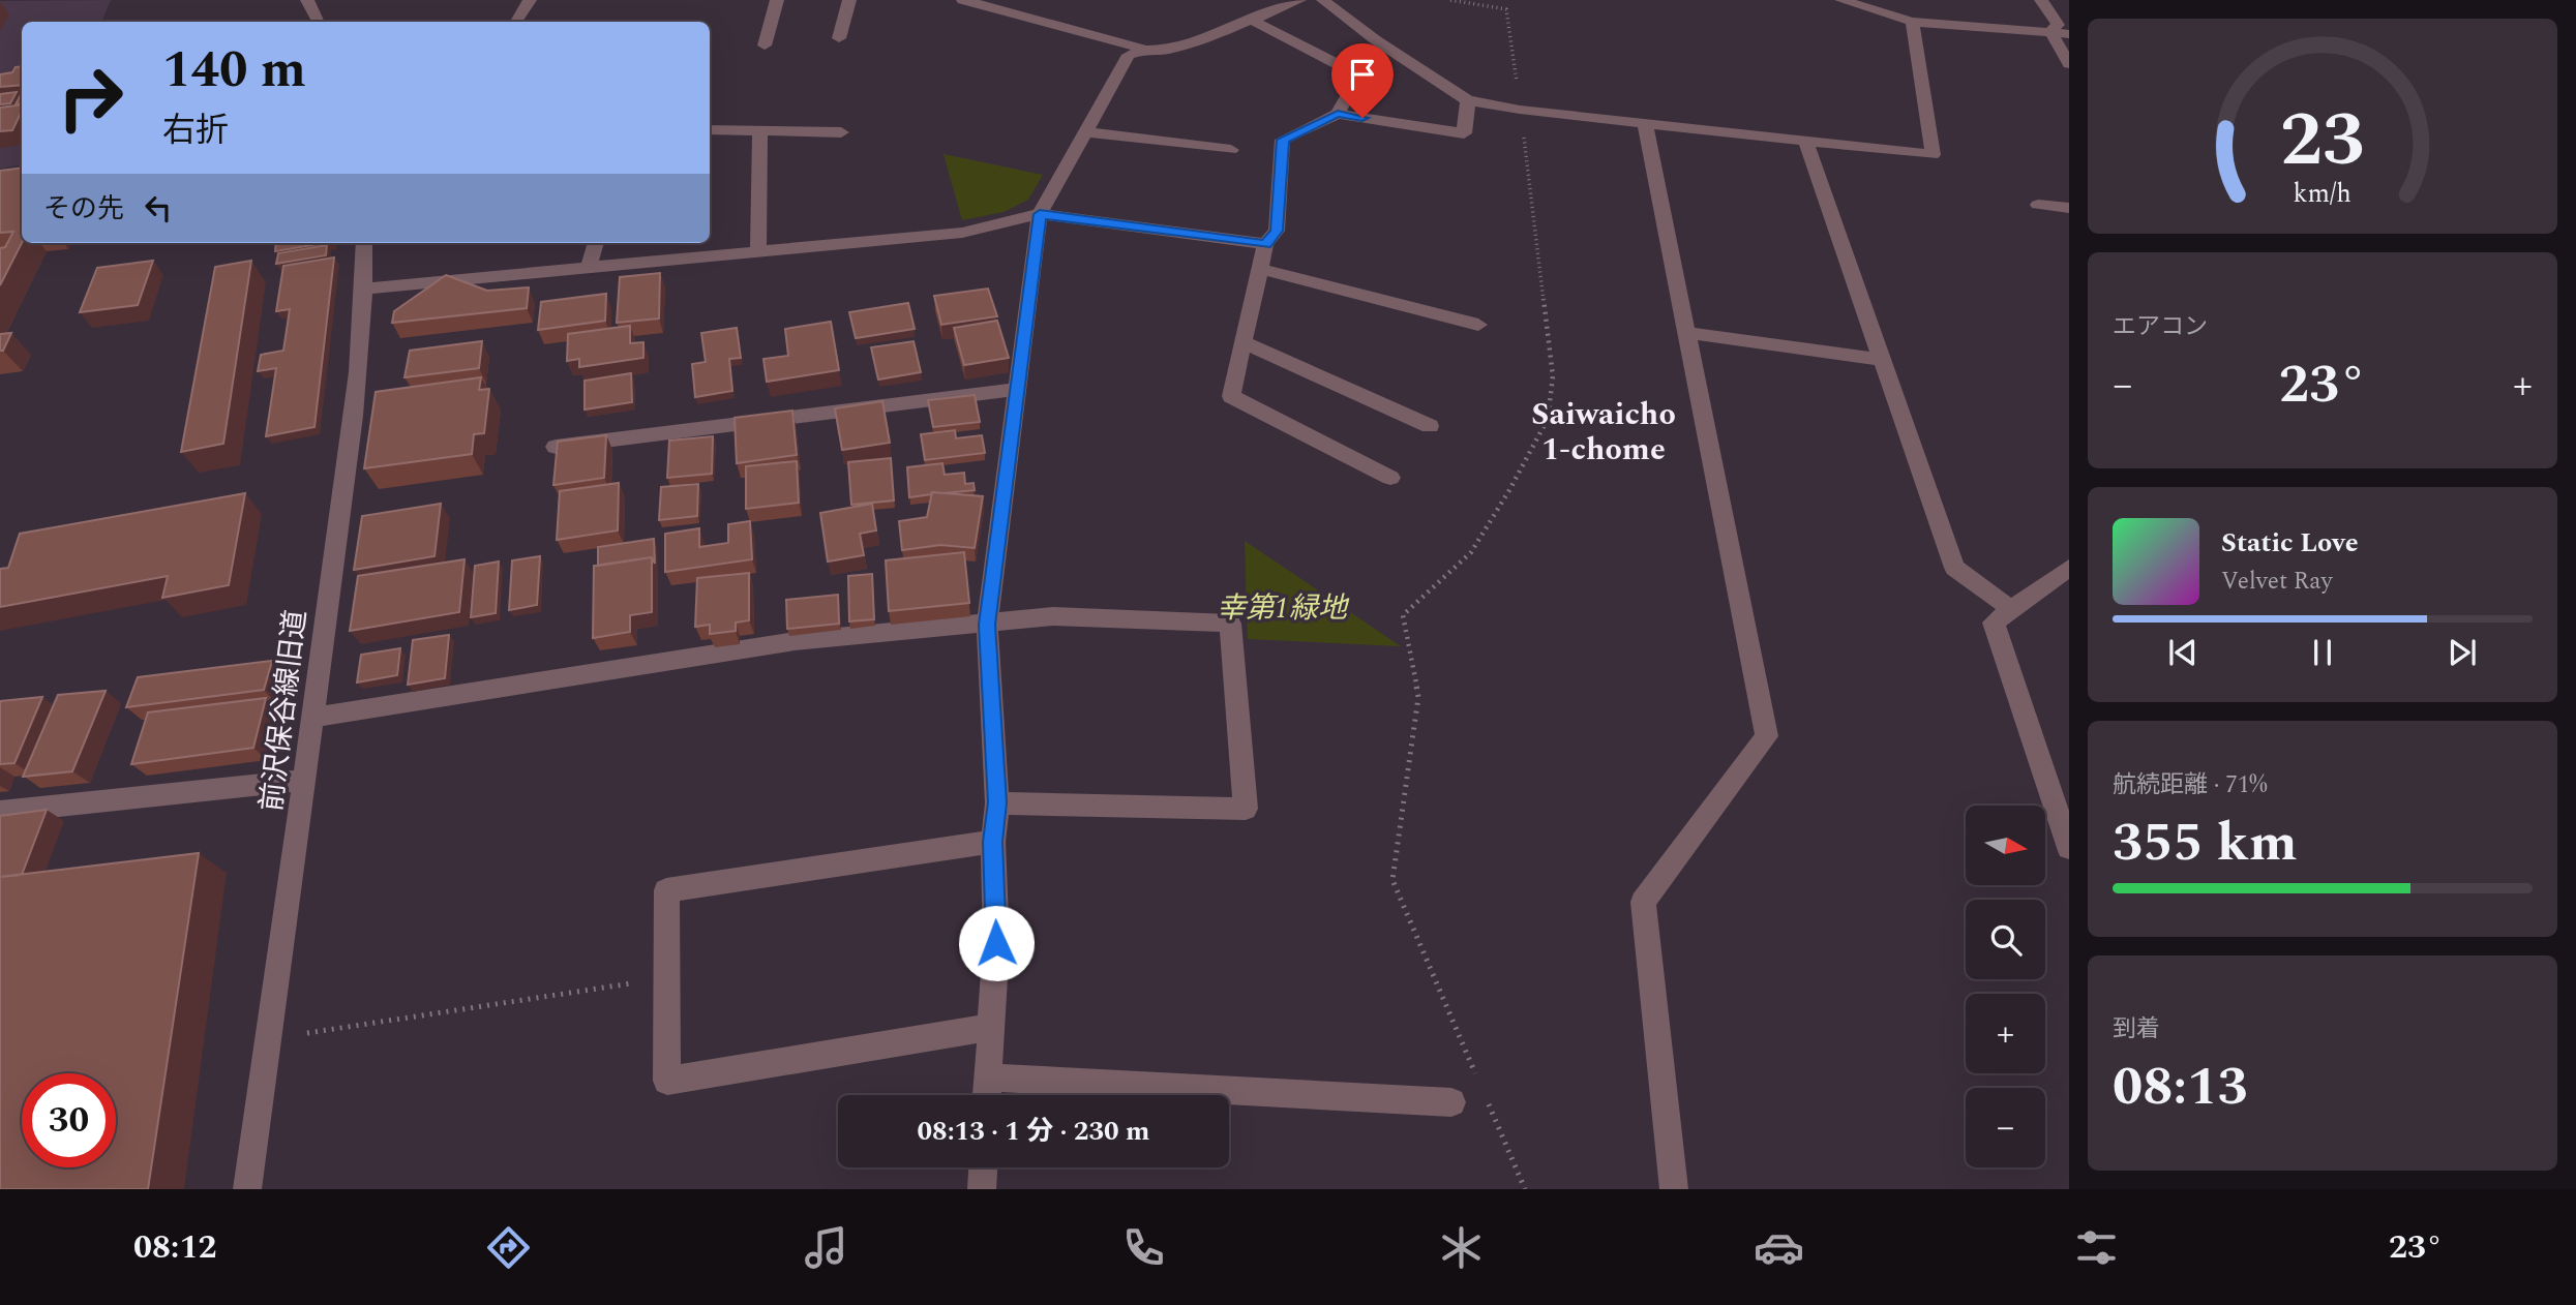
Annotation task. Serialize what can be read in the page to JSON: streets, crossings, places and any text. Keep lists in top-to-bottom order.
{
  "streets": {
    "street": ["前沢保谷線旧道"]
  },
  "districts": ["Saiwaicho 1-chome"],
  "parks": ["幸第1緑地"],
  "north": "right",
  "page": {
    "turn": ["140 m", "右折"],
    "then": "その先",
    "tile": [
      "エアコン",
      ["航続距離 · 71%", "355 km"],
      ["到着", "08:13"]
    ],
    "heat": ["−", "23°", "+"],
    "song": ["Static Love", "Velvet Ray"],
    "map_buttons": ["+", "−"],
    "limit": "30",
    "trip": "08:13 · 1 分 · 230 m",
    "tabs": ["08:12", "23°"],
    "gauge": ["23", "km/h"]
  }
}
